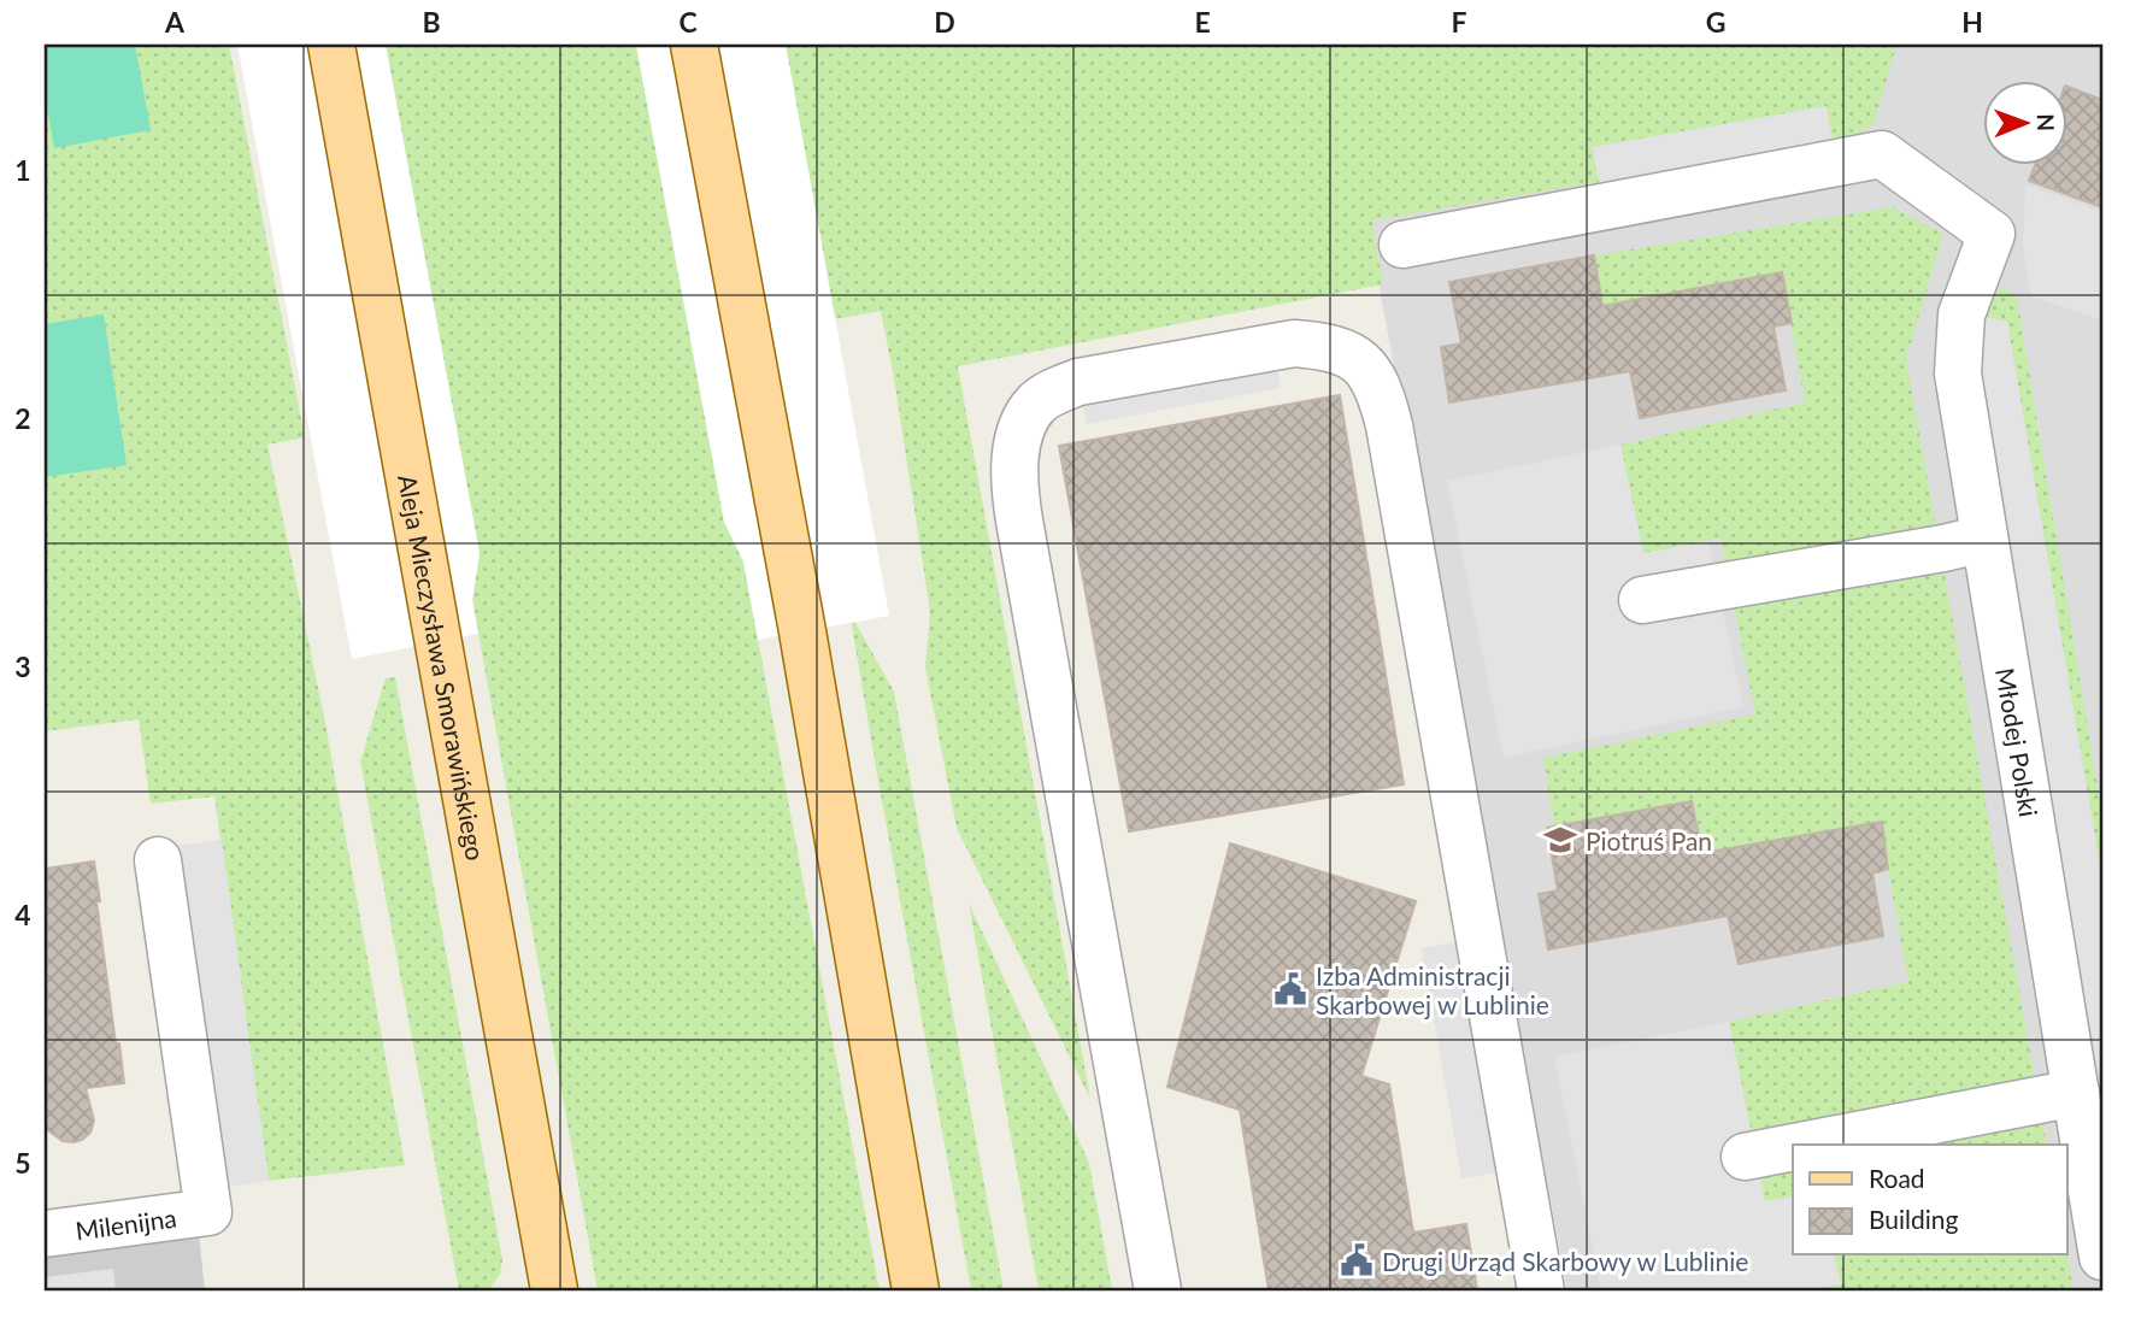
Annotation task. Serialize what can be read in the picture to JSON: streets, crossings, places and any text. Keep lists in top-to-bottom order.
{
  "streets": {
    "main road": ["Aleja Mieczysława Smorawińskiego"],
    "street": ["Młodej Polski", "Milenijna"]
  },
  "places": {
    "school or university": ["Piotruś Pan"],
    "public building": ["Izba Administracji Skarbowej w Lublinie", "Drugi Urząd Skarbowy w Lublinie"]
  },
  "legend": ["Road", "Building"],
  "north": "right",
  "grid": {
    "columns": [
      "A",
      "B",
      "C",
      "D",
      "E",
      "F",
      "G",
      "H"
    ],
    "rows": [
      "1",
      "2",
      "3",
      "4",
      "5"
    ]
  }
}
